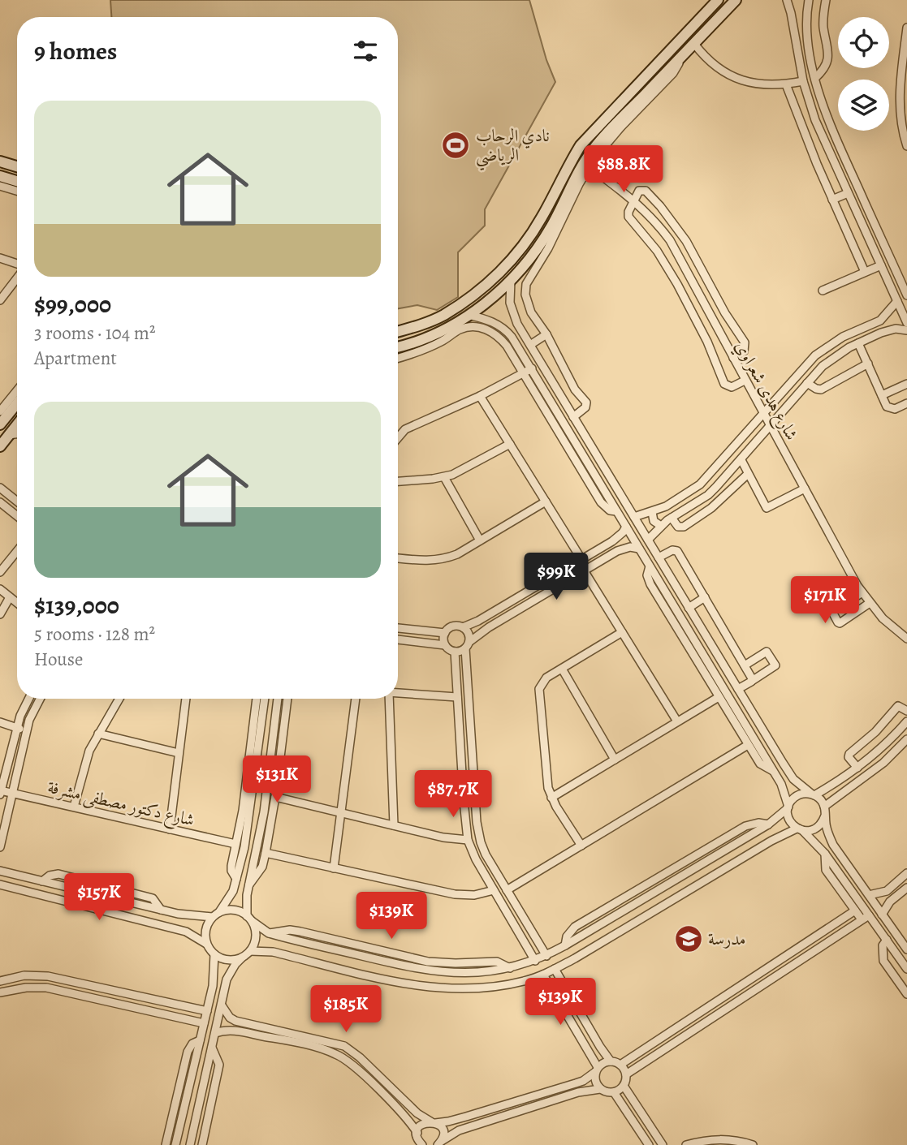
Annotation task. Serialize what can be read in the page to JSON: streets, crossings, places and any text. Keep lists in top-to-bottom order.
{
  "streets": {
    "street": ["شارع هدى شعراوي", "شارع دكتور مصطفى مشرفة"]
  },
  "places": {
    "sports": ["نادي الرحاب الرياضي"],
    "school or university": ["مدرسة"]
  },
  "page": {
    "heading": "9 homes",
    "list": [
      {
        "name": "$99,000",
        "note": "3 rooms · 104 m² · Apartment"
      },
      {
        "name": "$139,000",
        "note": "5 rooms · 128 m² · House"
      }
    ],
    "price": [
      "$88.8K",
      "$99K",
      "$171K",
      "$131K",
      "$87.7K",
      "$157K",
      "$139K",
      "$139K",
      "$185K"
    ]
  }
}
